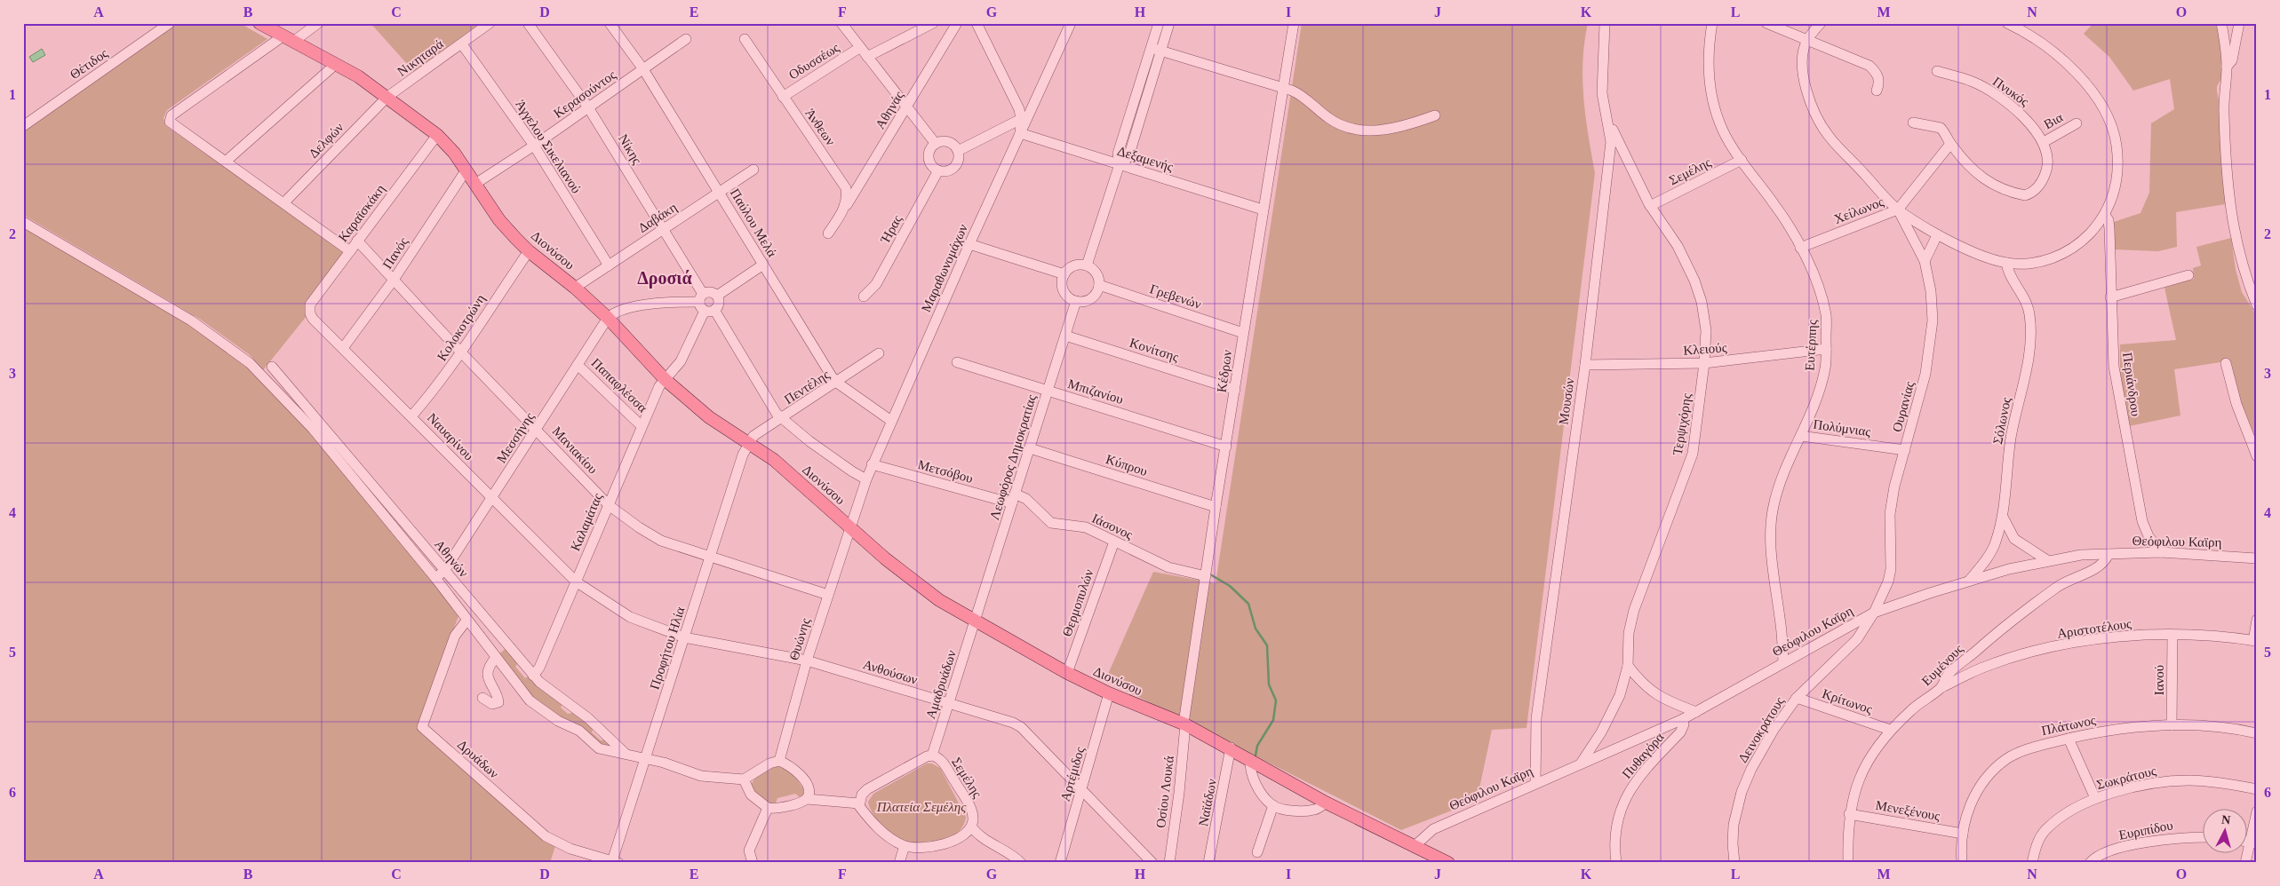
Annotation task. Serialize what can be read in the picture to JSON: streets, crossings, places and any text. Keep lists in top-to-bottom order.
{
  "streets": {
    "main road": ["Διονύσου"],
    "street": [
      "Νικηταρά",
      "Οδυσσέως",
      "Θέτιδος",
      "Πνυκός",
      "Κερασούντος",
      "Αθηνάς",
      "Βια",
      "Άνθεων",
      "Δελφών",
      "Άγγελου Σικελιανού",
      "Νίκης",
      "Δεξαμενής",
      "Σεμέλης",
      "Χείλωνος",
      "Καραϊσκάκη",
      "Δαβάκη",
      "Παύλου Μελά",
      "Ήρας",
      "Πανός",
      "Μαραθωνομάχων",
      "Γρεβενών",
      "Κολοκοτρώνη",
      "Ευτέρπης",
      "Κλειούς",
      "Κονίτσης",
      "Κέδρων",
      "Περιάνδρου",
      "Παπαφλέσσα",
      "Πεντέλης",
      "Μπιζανίου",
      "Μουσών",
      "Ουρανίας",
      "Σόλωνος",
      "Τερψιχόρης",
      "Πολύμνιας",
      "Ναυαρίνου",
      "Μεσσήνης",
      "Μανιακίου",
      "Λεωφόρος Δημοκρατίας",
      "Κύπρου",
      "Μετσόβου",
      "Καλαμάτας",
      "Ιάσονος",
      "Θεόφιλου Καϊρη",
      "Αθηνών",
      "Θερμοπυλών",
      "Αριστοτέλους",
      "Θυώνης",
      "Προφήτου Ηλία",
      "Ευμένους",
      "Ανθούσων",
      "Ιανού",
      "Αμαδρυάδων",
      "Κρίτωνος",
      "Πλάτωνος",
      "Δεινοκράτους",
      "Πυθαγόρα",
      "Δρυάδων",
      "Αρτέμιδος",
      "Σωκράτους",
      "Οσίου Λουκά",
      "Ναϊάδων",
      "Μενεξένους",
      "Ευριπίδου"
    ]
  },
  "crossings": [
    ["Νικηταρά", "Δελφών"],
    ["Νικηταρά", "Άγγελου Σικελιανού"],
    ["Νικηταρά", "Διονύσου"],
    ["Οδυσσέως", "Άνθεων"],
    ["Πνυκός", "Βια"],
    ["Πνυκός", "Χείλωνος"],
    ["Κερασούντος", "Άγγελου Σικελιανού"],
    ["Κερασούντος", "Νίκης"],
    ["Κερασούντος", "Παύλου Μελά"],
    ["Κερασούντος", "Διονύσου"],
    ["Αθηνάς", "Άνθεων"],
    ["Δελφών", "Διονύσου"],
    ["Άγγελου Σικελιανού", "Δαβάκη"],
    ["Νίκης", "Δαβάκη"],
    ["Νίκης", "Πεντέλης"],
    ["Νίκης", "Καλαμάτας"],
    ["Δεξαμενής", "Μαραθωνομάχων"],
    ["Δεξαμενής", "Κέδρων"],
    ["Σεμέλης", "Ευτέρπης"],
    ["Σεμέλης", "Τερψιχόρης"],
    ["Σεμέλης", "Αμαδρυάδων"],
    ["Χείλωνος", "Ευτέρπης"],
    ["Χείλωνος", "Ουρανίας"],
    ["Καραϊσκάκη", "Διονύσου"],
    ["Καραϊσκάκη", "Ναυαρίνου"],
    ["Καραϊσκάκη", "Μανιακίου"],
    ["Δαβάκη", "Παύλου Μελά"],
    ["Δαβάκη", "Διονύσου"],
    ["Παύλου Μελά", "Μαραθωνομάχων"],
    ["Παύλου Μελά", "Πεντέλης"],
    ["Διονύσου", "Πανός"],
    ["Διονύσου", "Μαραθωνομάχων"],
    ["Διονύσου", "Κολοκοτρώνη"],
    ["Διονύσου", "Κέδρων"],
    ["Διονύσου", "Πεντέλης"],
    ["Διονύσου", "Μεσσήνης"],
    ["Διονύσου", "Λεωφόρος Δημοκρατίας"],
    ["Διονύσου", "Καλαμάτας"],
    ["Διονύσου", "Θεόφιλου Καϊρη"],
    ["Διονύσου", "Θερμοπυλών"],
    ["Διονύσου", "Θυώνης"],
    ["Διονύσου", "Προφήτου Ηλία"],
    ["Διονύσου", "Αμαδρυάδων"],
    ["Διονύσου", "Αρτέμιδος"],
    ["Διονύσου", "Οσίου Λουκά"],
    ["Διονύσου", "Ναϊάδων"],
    ["Πανός", "Ναυαρίνου"],
    ["Πανός", "Μανιακίου"],
    ["Μαραθωνομάχων", "Μετσόβου"],
    ["Μαραθωνομάχων", "Θυώνης"],
    ["Γρεβενών", "Κέδρων"],
    ["Γρεβενών", "Λεωφόρος Δημοκρατίας"],
    ["Κολοκοτρώνη", "Ναυαρίνου"],
    ["Κολοκοτρώνη", "Μανιακίου"],
    ["Ευτέρπης", "Κλειούς"],
    ["Ευτέρπης", "Πολύμνιας"],
    ["Ευτέρπης", "Θεόφιλου Καϊρη"],
    ["Κλειούς", "Μουσών"],
    ["Κλειούς", "Τερψιχόρης"],
    ["Κονίτσης", "Κέδρων"],
    ["Κονίτσης", "Λεωφόρος Δημοκρατίας"],
    ["Κέδρων", "Μπιζανίου"],
    ["Κέδρων", "Κύπρου"],
    ["Κέδρων", "Ιάσονος"],
    ["Κέδρων", "Οσίου Λουκά"],
    ["Περιάνδρου", "Θεόφιλου Καϊρη"],
    ["Παπαφλέσσα", "Μεσσήνης"],
    ["Παπαφλέσσα", "Καλαμάτας"],
    ["Πεντέλης", "Προφήτου Ηλία"],
    ["Μπιζανίου", "Λεωφόρος Δημοκρατίας"],
    ["Μουσών", "Τερψιχόρης"],
    ["Μουσών", "Θεόφιλου Καϊρη"],
    ["Ουρανίας", "Πολύμνιας"],
    ["Ουρανίας", "Θεόφιλου Καϊρη"],
    ["Ουρανίας", "Δεινοκράτους"],
    ["Σόλωνος", "Θεόφιλου Καϊρη"],
    ["Τερψιχόρης", "Θεόφιλου Καϊρη"],
    ["Ναυαρίνου", "Μεσσήνης"],
    ["Ναυαρίνου", "Καλαμάτας"],
    ["Ναυαρίνου", "Ανθούσων"],
    ["Μεσσήνης", "Μανιακίου"],
    ["Μεσσήνης", "Αθηνών"],
    ["Μανιακίου", "Καλαμάτας"],
    ["Μανιακίου", "Θυώνης"],
    ["Μανιακίου", "Προφήτου Ηλία"],
    ["Λεωφόρος Δημοκρατίας", "Κύπρου"],
    ["Λεωφόρος Δημοκρατίας", "Μετσόβου"],
    ["Λεωφόρος Δημοκρατίας", "Ιάσονος"],
    ["Λεωφόρος Δημοκρατίας", "Αμαδρυάδων"],
    ["Μετσόβου", "Ιάσονος"],
    ["Καλαμάτας", "Αθηνών"],
    ["Καλαμάτας", "Ανθούσων"],
    ["Ιάσονος", "Θερμοπυλών"],
    ["Θεόφιλου Καϊρη", "Ευμένους"],
    ["Θεόφιλου Καϊρη", "Δεινοκράτους"],
    ["Θεόφιλου Καϊρη", "Πυθαγόρα"],
    ["Αθηνών", "Θυώνης"],
    ["Αθηνών", "Προφήτου Ηλία"],
    ["Αθηνών", "Δρυάδων"],
    ["Αριστοτέλους", "Ευμένους"],
    ["Αριστοτέλους", "Ιανού"],
    ["Θυώνης", "Ανθούσων"],
    ["Προφήτου Ηλία", "Ανθούσων"],
    ["Προφήτου Ηλία", "Δρυάδων"],
    ["Ευμένους", "Κρίτωνος"],
    ["Ευμένους", "Μενεξένους"],
    ["Ανθούσων", "Αμαδρυάδων"],
    ["Ανθούσων", "Αρτέμιδος"],
    ["Ιανού", "Πλάτωνος"],
    ["Κρίτωνος", "Δεινοκράτους"],
    ["Πλάτωνος", "Μενεξένους"]
  ],
  "districts": ["Δροσιά"],
  "parks": ["Πλατεία Σεμέλης"],
  "north": "top",
  "grid": {
    "columns": [
      "A",
      "B",
      "C",
      "D",
      "E",
      "F",
      "G",
      "H",
      "I",
      "J",
      "K",
      "L",
      "M",
      "N",
      "O"
    ],
    "rows": [
      "1",
      "2",
      "3",
      "4",
      "5",
      "6"
    ]
  }
}
